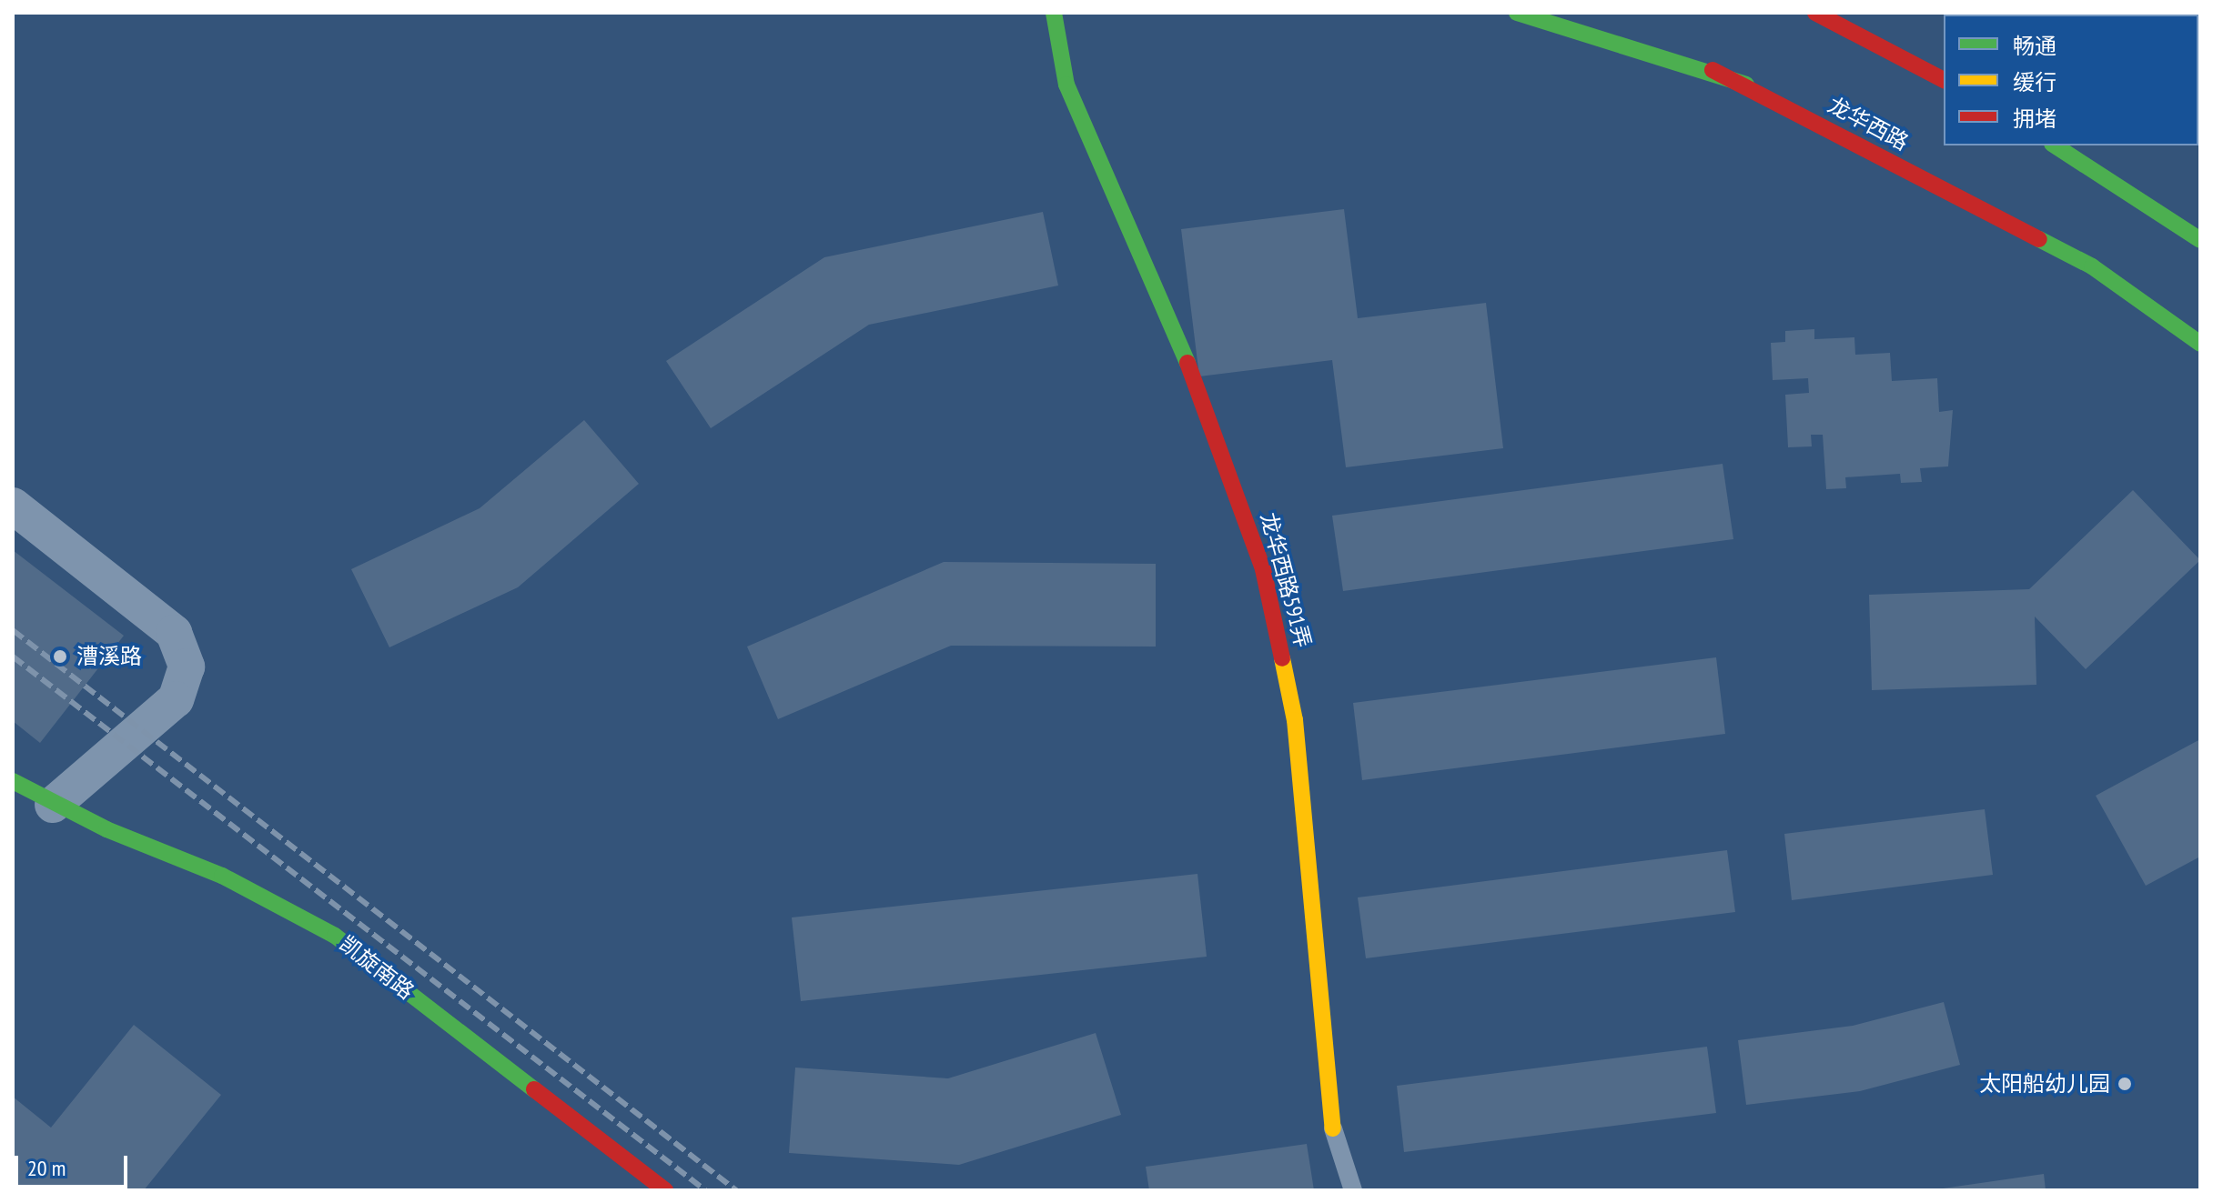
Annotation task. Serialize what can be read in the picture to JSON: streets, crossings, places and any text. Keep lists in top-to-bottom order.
{
  "streets": {
    "main road": ["龙华西路", "龙华西路591弄", "凯旋南路"]
  },
  "places": ["漕溪路", "太阳船幼儿园"],
  "legend": ["畅通", "缓行", "拥堵"],
  "scale_bar": "20 m"
}
